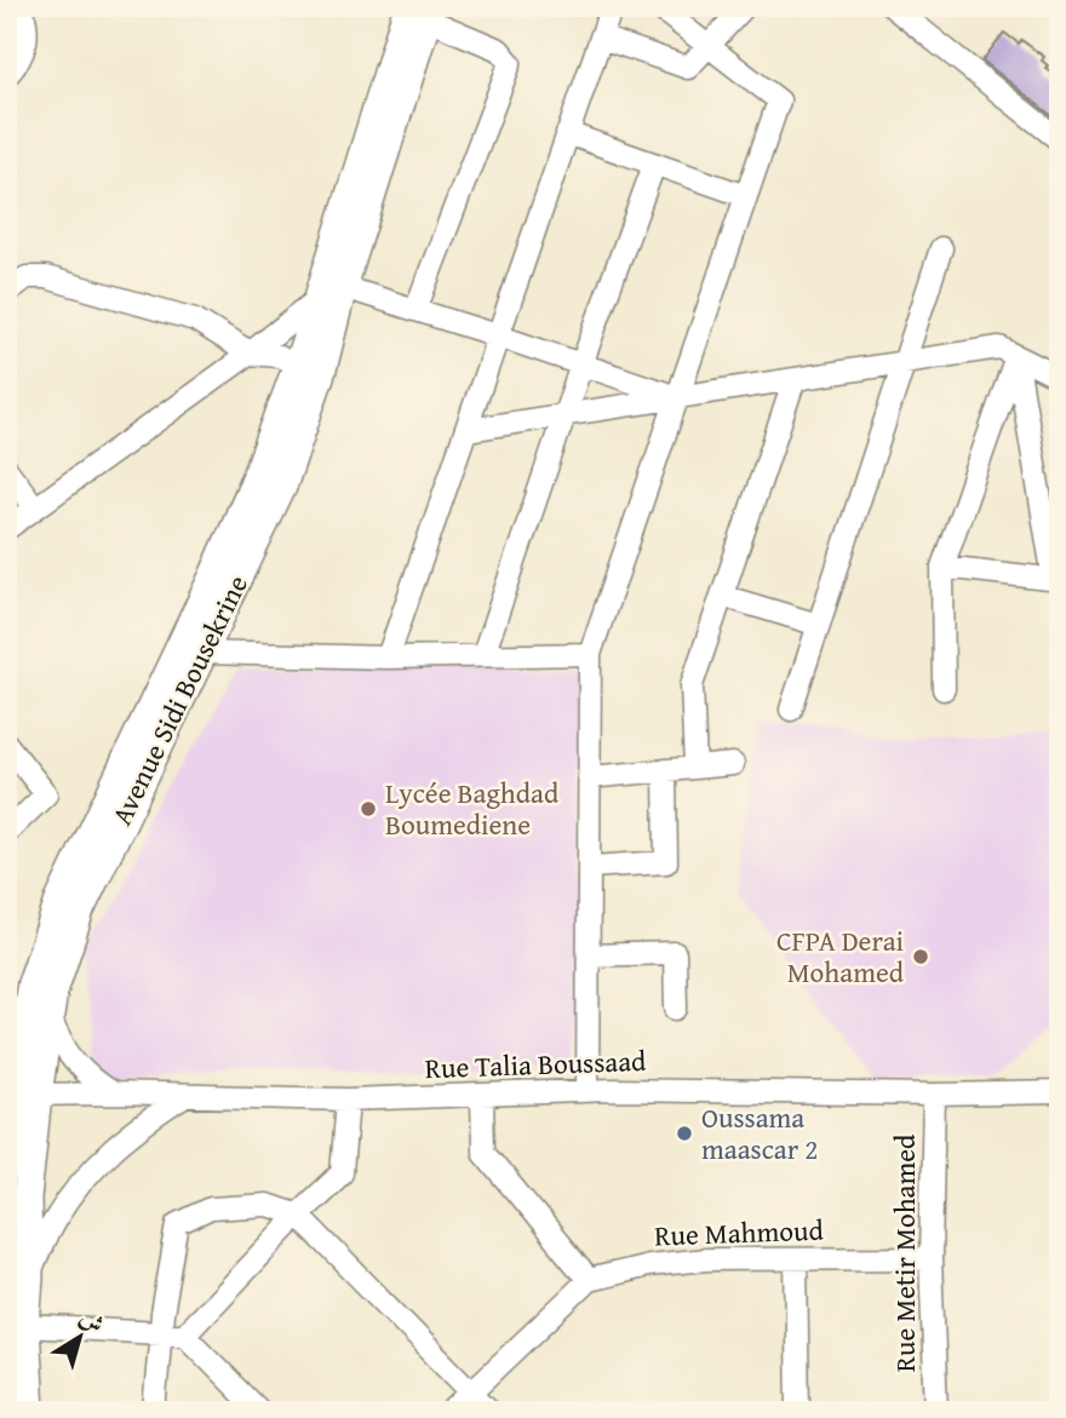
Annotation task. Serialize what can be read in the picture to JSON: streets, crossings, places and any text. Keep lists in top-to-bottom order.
{
  "streets": {
    "main road": ["Avenue Sidi Bousekrine"],
    "street": ["Rue Talia Boussaad", "Rue Mahmoud", "Rue Metir Mohamed"]
  },
  "crossings": [
    ["Avenue Sidi Bousekrine", "Rue Talia Boussaad"],
    ["Rue Talia Boussaad", "Rue Metir Mohamed"],
    ["Rue Mahmoud", "Rue Metir Mohamed"]
  ],
  "places": ["Lycée Baghdad Boumediene", "CFPA Derai Mohamed", "Oussama maascar 2"],
  "north": "top right"
}
